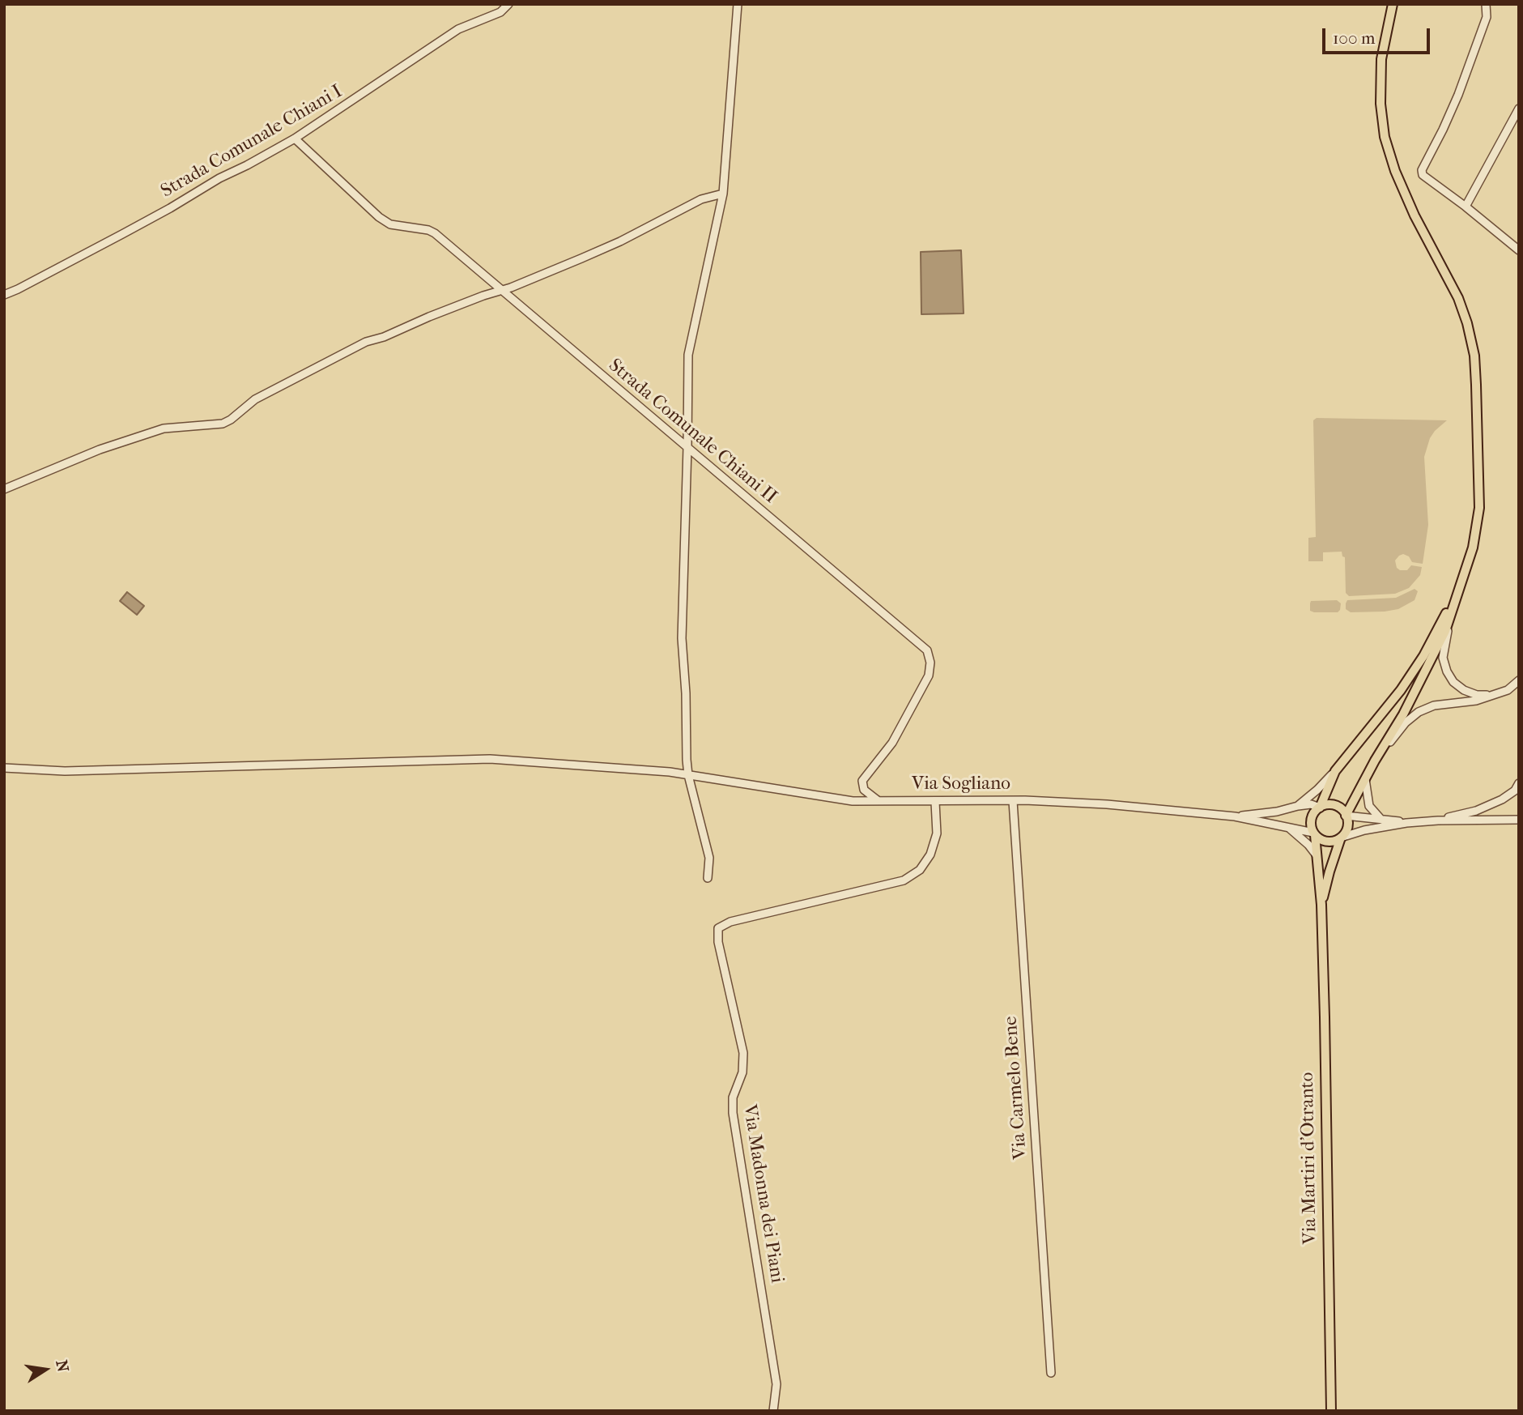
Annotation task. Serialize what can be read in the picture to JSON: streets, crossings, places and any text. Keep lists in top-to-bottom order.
{
  "streets": {
    "main road": ["Via Sogliano", "Via Martiri d'Otranto"],
    "street": [
      "Strada Comunale Chiani I",
      "Strada Comunale Chiani II",
      "Via Carmelo Bene",
      "Via Madonna dei Piani"
    ]
  },
  "crossings": [
    ["Strada Comunale Chiani I", "Strada Comunale Chiani II"],
    ["Strada Comunale Chiani II", "Via Sogliano"],
    ["Via Sogliano", "Via Carmelo Bene"],
    ["Via Sogliano", "Via Martiri d'Otranto"],
    ["Via Sogliano", "Via Madonna dei Piani"]
  ],
  "scale_bar": "100 m",
  "north": "right"
}
